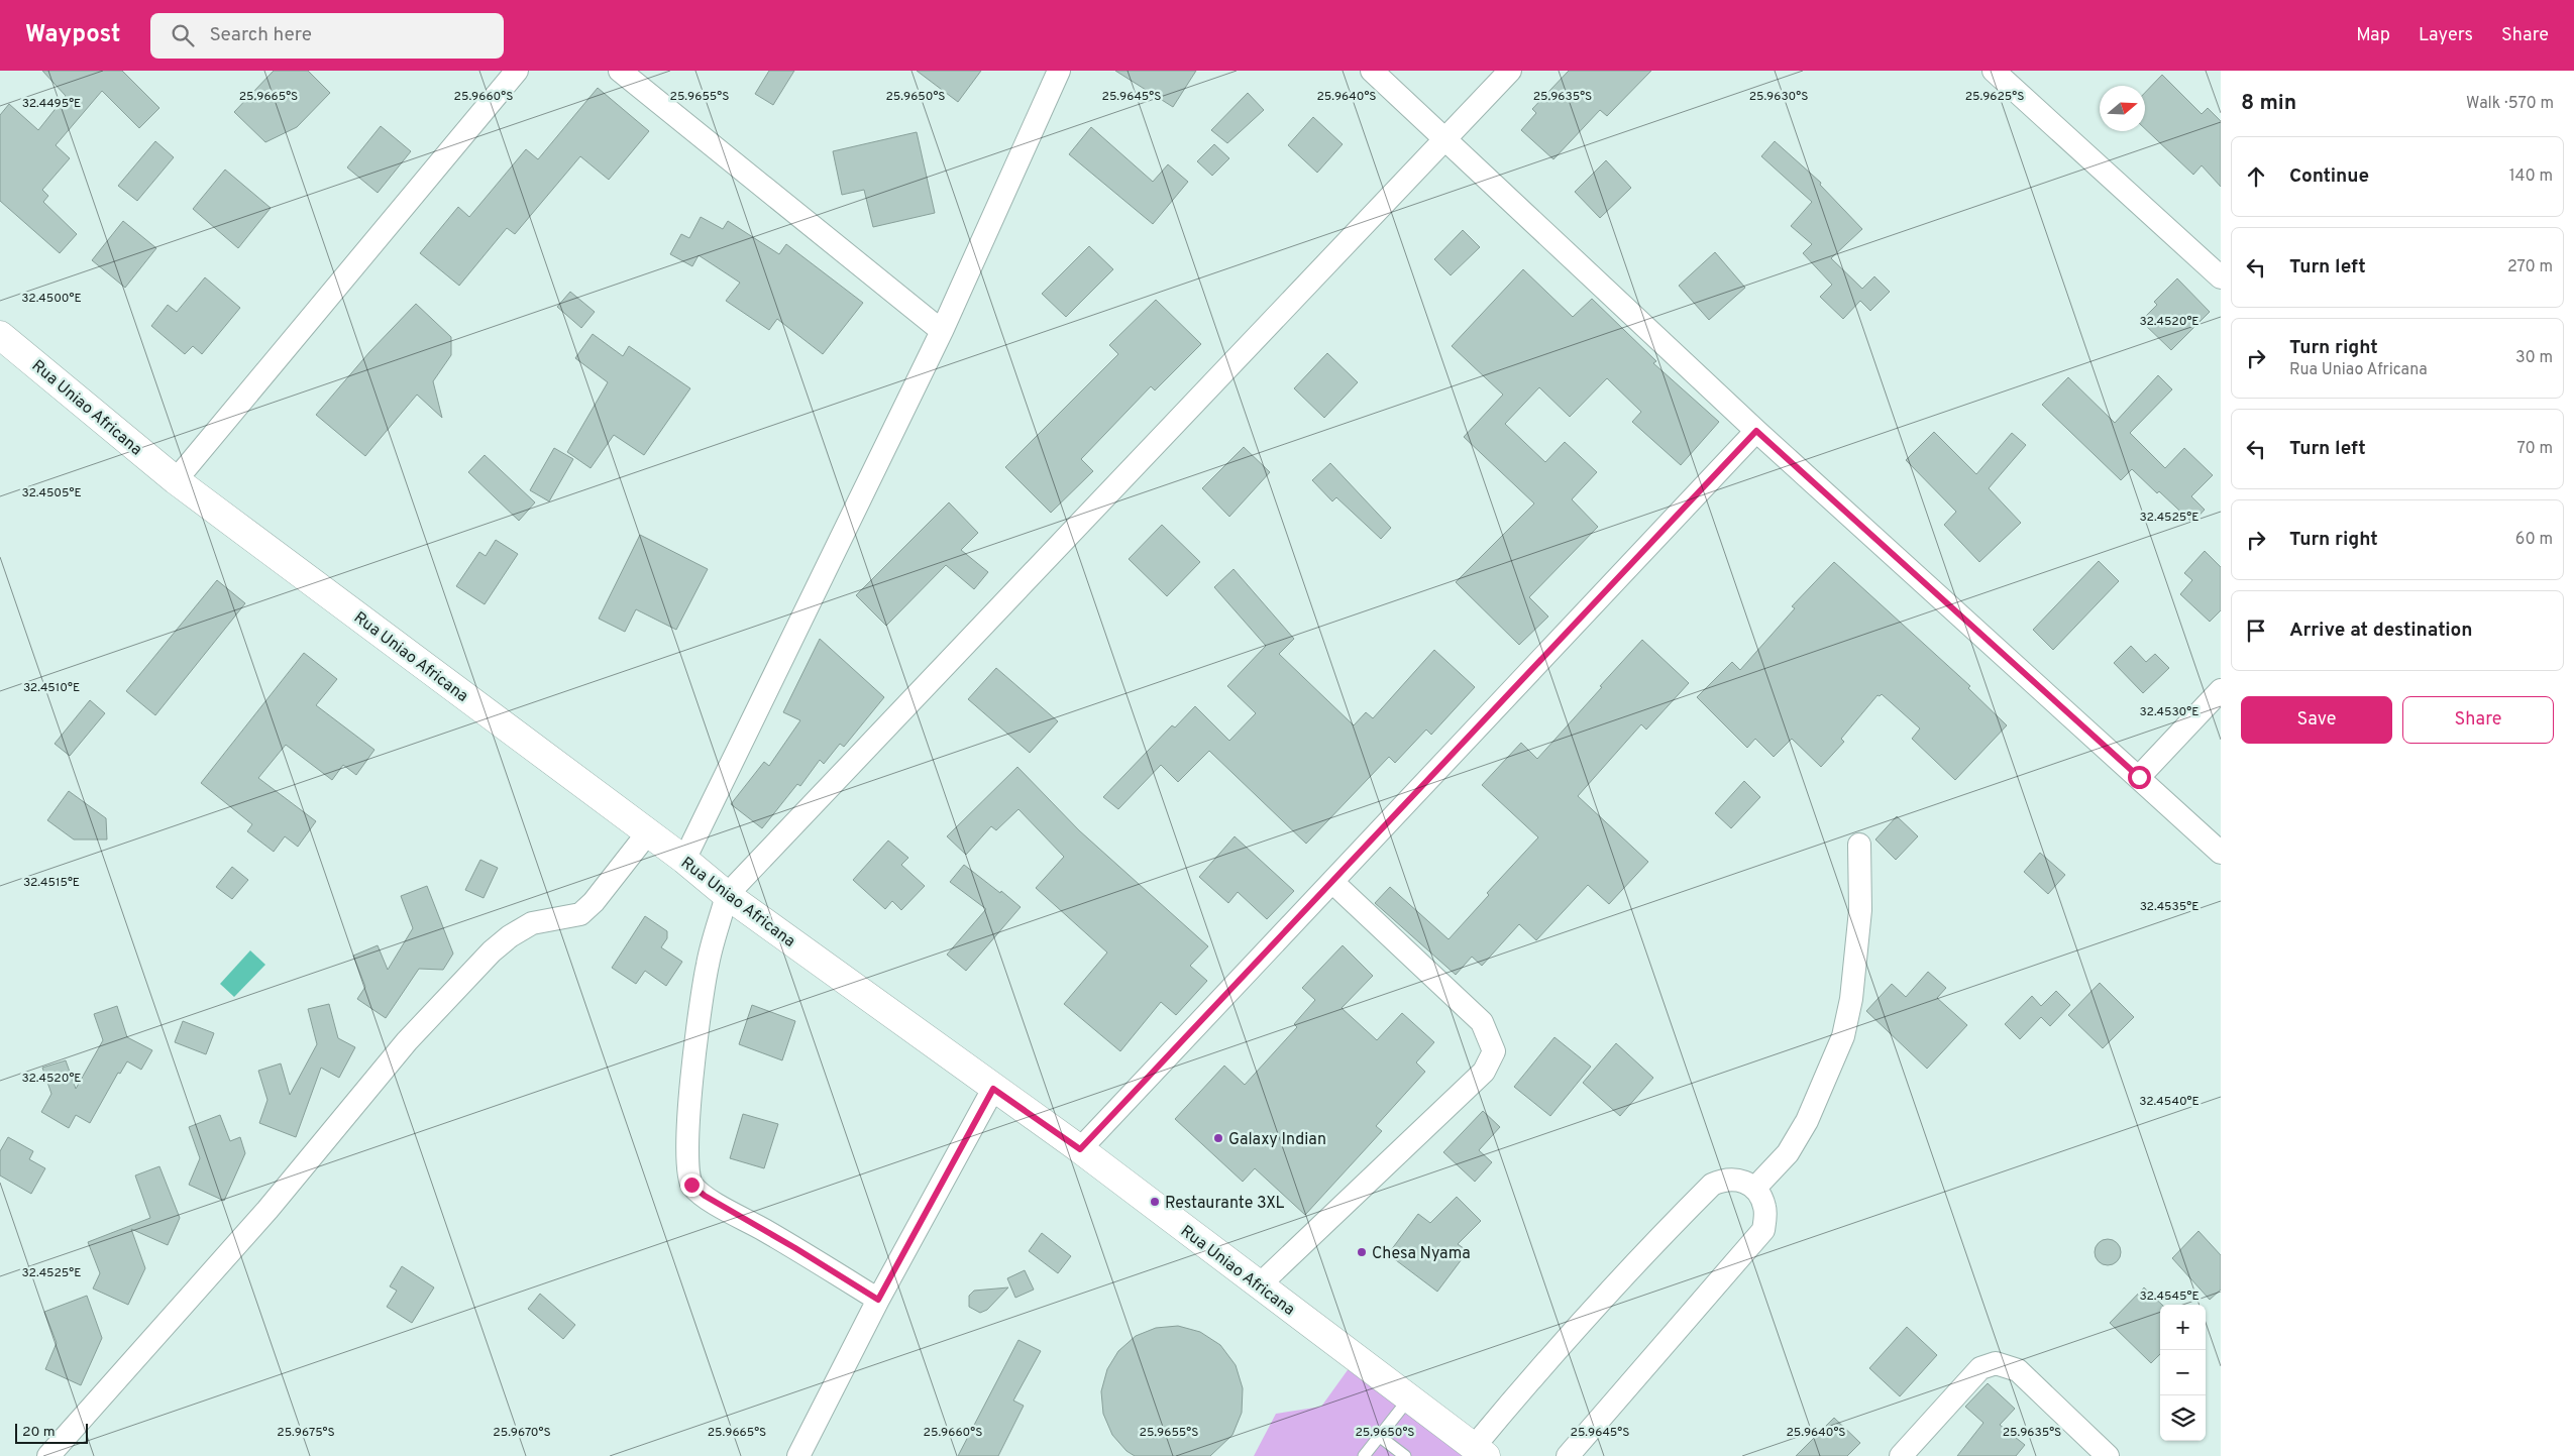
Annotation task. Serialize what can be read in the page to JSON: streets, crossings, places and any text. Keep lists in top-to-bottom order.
{
  "streets": {
    "main road": ["Rua Uniao Africana"]
  },
  "places": ["Galaxy Indian", "Restaurante 3XL", "Chesa Nyama"],
  "scale_bar": "20 m",
  "north": "right",
  "page": {
    "header": "Waypost",
    "search": "Search here",
    "nav": ["Map", "Layers", "Share"],
    "heading": ["8 min", "Walk · 570 m"],
    "list": [
      ["Continue", "140 m"],
      ["Turn left", "270 m"],
      ["Turn right", "Rua Uniao Africana", "30 m"],
      ["Turn left", "70 m"],
      ["Turn right", "60 m"],
      "Arrive at destination"
    ],
    "buttons": ["Save", "Share"],
    "map_buttons": ["+", "−"],
    "scale": "20 m"
  },
  "coordinates": [
    "25.9665°S",
    "25.9660°S",
    "25.9655°S",
    "25.9650°S",
    "25.9645°S",
    "25.9640°S",
    "25.9635°S",
    "25.9630°S",
    "25.9625°S",
    "32.4495°E",
    "32.4500°E",
    "32.4520°E",
    "32.4505°E",
    "32.4525°E",
    "32.4510°E",
    "32.4530°E",
    "32.4515°E",
    "32.4535°E",
    "32.4540°E",
    "32.4545°E",
    "25.9675°S",
    "25.9670°S"
  ]
}
